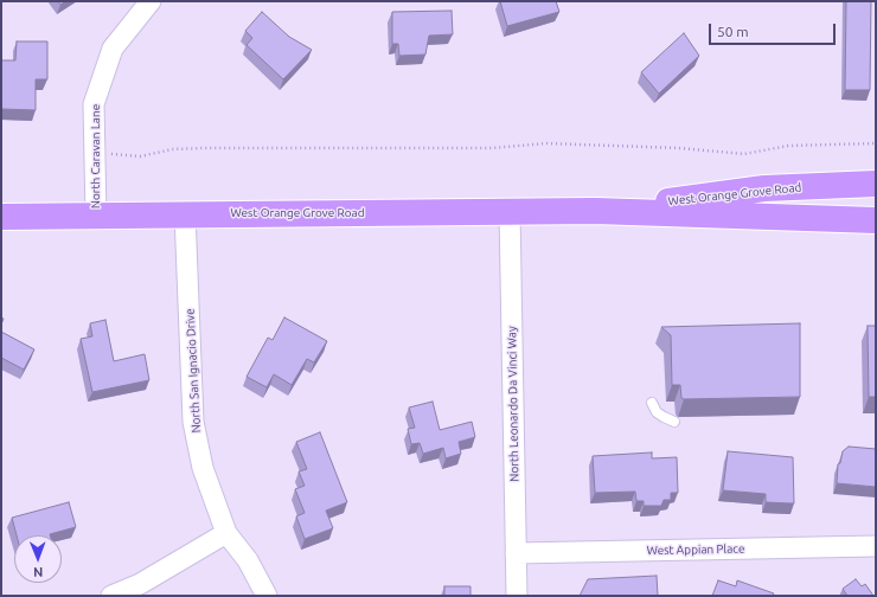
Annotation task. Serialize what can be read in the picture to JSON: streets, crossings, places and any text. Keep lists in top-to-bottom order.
{
  "streets": {
    "main road": ["West Orange Grove Road"],
    "street": [
      "North Caravan Lane",
      "North San Ignacio Drive",
      "North Leonardo Da Vinci Way",
      "West Appian Place"
    ]
  },
  "crossings": [
    ["North Caravan Lane", "West Orange Grove Road"],
    ["West Orange Grove Road", "North San Ignacio Drive"],
    ["West Orange Grove Road", "North Leonardo Da Vinci Way"],
    ["North Leonardo Da Vinci Way", "West Appian Place"]
  ],
  "scale_bar": "50 m",
  "north": "bottom"
}
